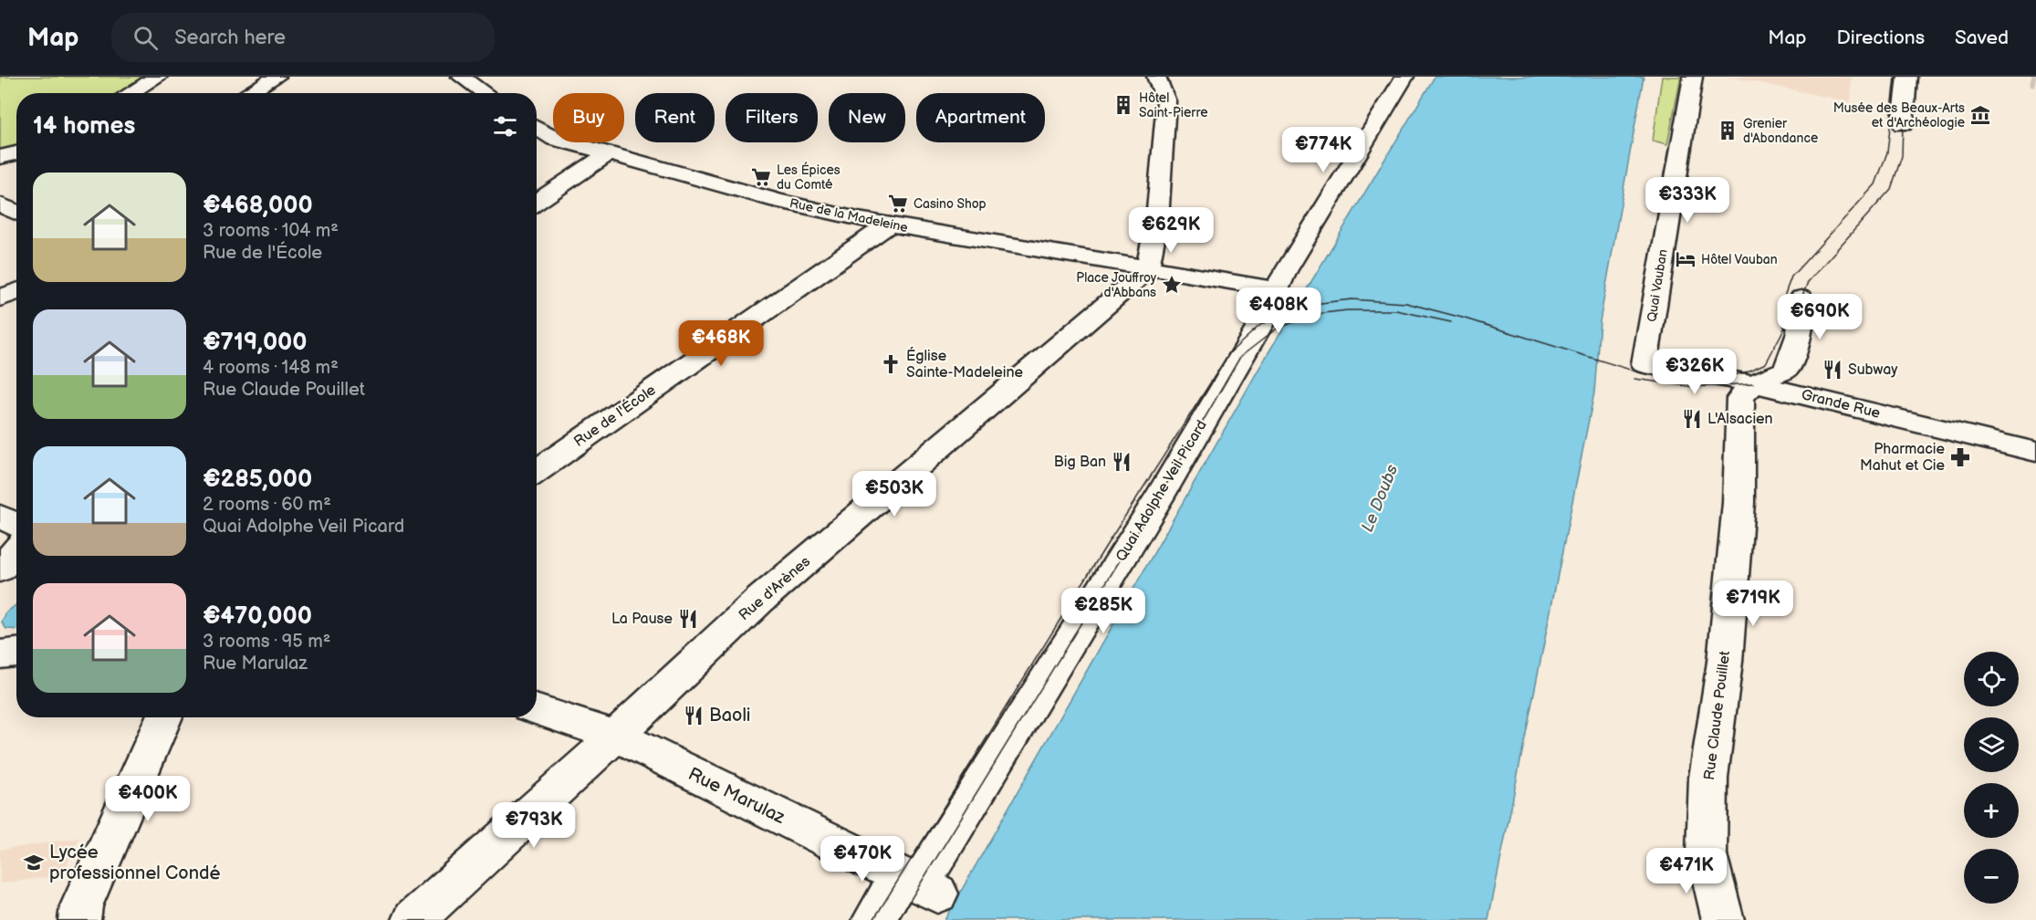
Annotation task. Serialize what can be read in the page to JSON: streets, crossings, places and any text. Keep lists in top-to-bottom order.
{
  "streets": {
    "street": [
      "Rue de la Madeleine",
      "Quai Vauban",
      "Grande Rue",
      "Rue de l'École",
      "Quai Adolphe Veil Picard",
      "Rue d'Arènes",
      "Rue Claude Pouillet",
      "Rue Marulaz"
    ]
  },
  "crossings": [
    ["Rue de la Madeleine", "Rue de l'École"],
    ["Rue de la Madeleine", "Rue d'Arènes"],
    ["Quai Vauban", "Grande Rue"],
    ["Grande Rue", "Rue Claude Pouillet"],
    ["Quai Adolphe Veil Picard", "Rue Marulaz"],
    ["Rue d'Arènes", "Rue Marulaz"]
  ],
  "water": ["Le Doubs"],
  "places": {
    "building": ["Hôtel Saint-Pierre", "Grenier d'Abondance"],
    "museum": ["Musée des Beaux-Arts et d'Archéologie"],
    "supermarket": ["Les Épices du Comté", "Casino Shop"],
    "hotel": ["Hôtel Vauban"],
    "place": ["Place Jouffroy d'Abbans"],
    "church": ["Église Sainte-Madeleine"],
    "restaurant": [
      "Subway",
      "L'Alsacien",
      "Big Ban",
      "La Pause",
      "Baoli"
    ],
    "pharmacy": ["Pharmacie Mahut et Cie"],
    "school or university": ["Lycée professionnel Condé"]
  },
  "page": {
    "header": "Map",
    "search": "Search here",
    "nav": ["Map", "Directions", "Saved"],
    "chip": [
      "Buy",
      "Rent",
      "Filters",
      "New",
      "Apartment"
    ],
    "heading": "14 homes",
    "price": [
      "€774K",
      "€333K",
      "€629K",
      "€408K",
      "€690K",
      "€468K",
      "€326K",
      "€503K",
      "€719K",
      "€285K",
      "€400K",
      "€793K",
      "€470K",
      "€471K"
    ],
    "list": [
      {
        "name": "€468,000",
        "note": "3 rooms · 104 m² · Rue de l'École"
      },
      {
        "name": "€719,000",
        "note": "4 rooms · 148 m² · Rue Claude Pouillet"
      },
      {
        "name": "€285,000",
        "note": "2 rooms · 60 m² · Quai Adolphe Veil Picard"
      },
      {
        "name": "€470,000",
        "note": "3 rooms · 95 m² · Rue Marulaz"
      }
    ],
    "map_buttons": ["+", "−"]
  }
}
